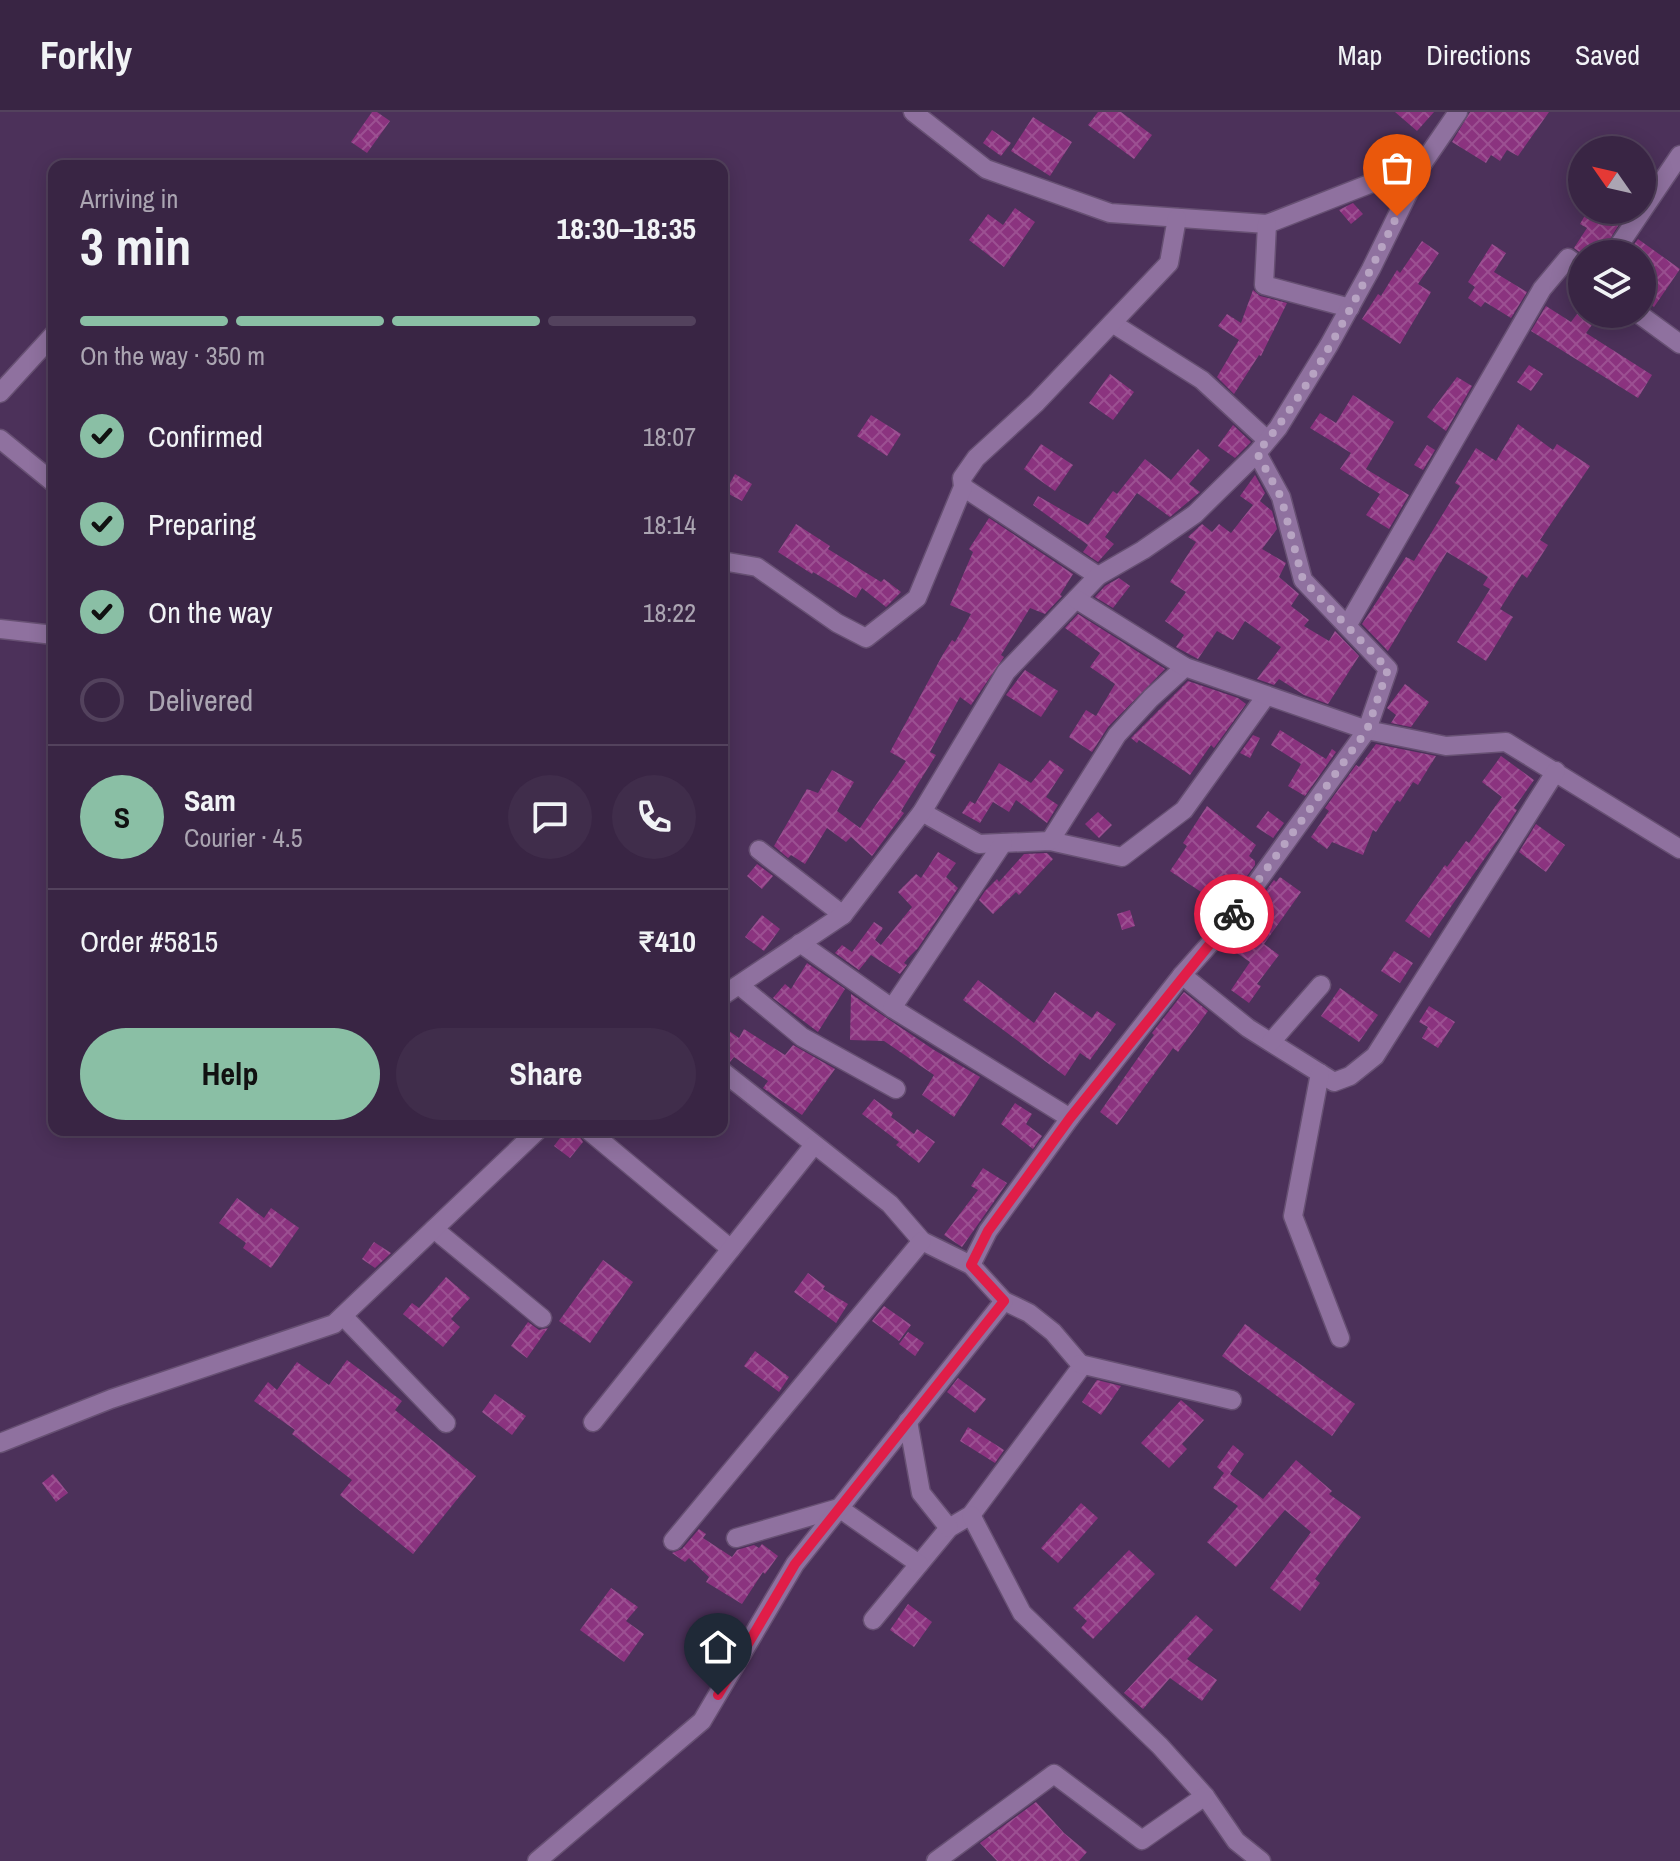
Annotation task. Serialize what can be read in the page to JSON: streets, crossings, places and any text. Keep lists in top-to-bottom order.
{
  "north": "top left",
  "page": {
    "header": "Forkly",
    "nav": ["Map", "Directions", "Saved"],
    "heading": ["3 min", "Arriving in", "18:30–18:35"],
    "panel": [
      "Sam",
      "Courier · 4.5",
      "Order #5815",
      "₹410"
    ],
    "bar": "On the way · 350 m",
    "list": [
      ["Confirmed", "18:07"],
      ["Preparing", "18:14"],
      ["On the way", "18:22"],
      "Delivered"
    ],
    "round": "S",
    "buttons": ["Help", "Share"]
  }
}
